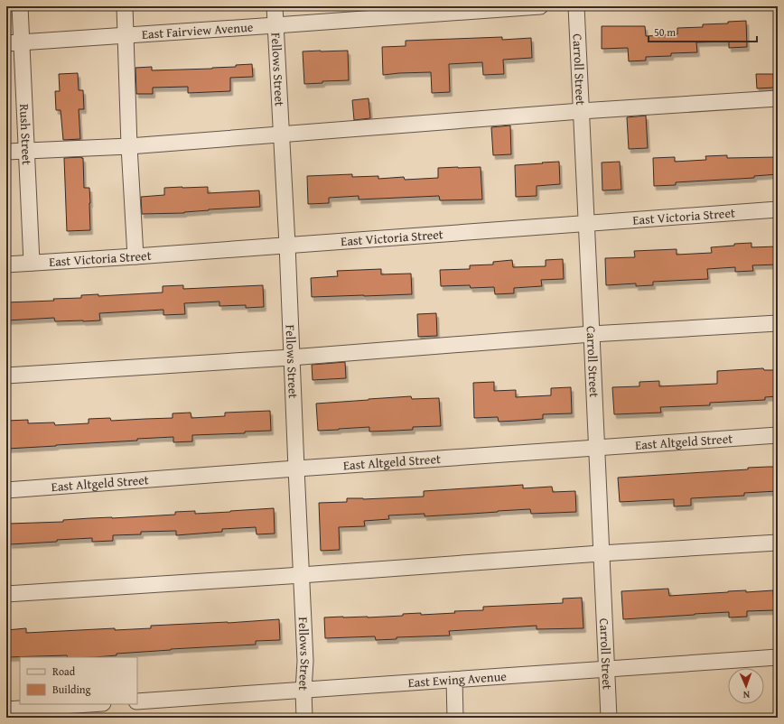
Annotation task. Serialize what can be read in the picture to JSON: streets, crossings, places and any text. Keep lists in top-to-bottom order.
{
  "streets": {
    "street": [
      "East Fairview Avenue",
      "Fellows Street",
      "Carroll Street",
      "Rush Street",
      "East Victoria Street",
      "East Altgeld Street",
      "East Ewing Avenue"
    ]
  },
  "crossings": [
    ["East Fairview Avenue", "Fellows Street"],
    ["East Fairview Avenue", "Rush Street"],
    ["Fellows Street", "East Victoria Street"],
    ["Fellows Street", "East Altgeld Street"],
    ["Fellows Street", "East Ewing Avenue"],
    ["Carroll Street", "East Victoria Street"],
    ["Carroll Street", "East Altgeld Street"],
    ["Carroll Street", "East Ewing Avenue"],
    ["Rush Street", "East Victoria Street"]
  ],
  "legend": ["Road", "Building"],
  "scale_bar": "50 m",
  "north": "bottom"
}
